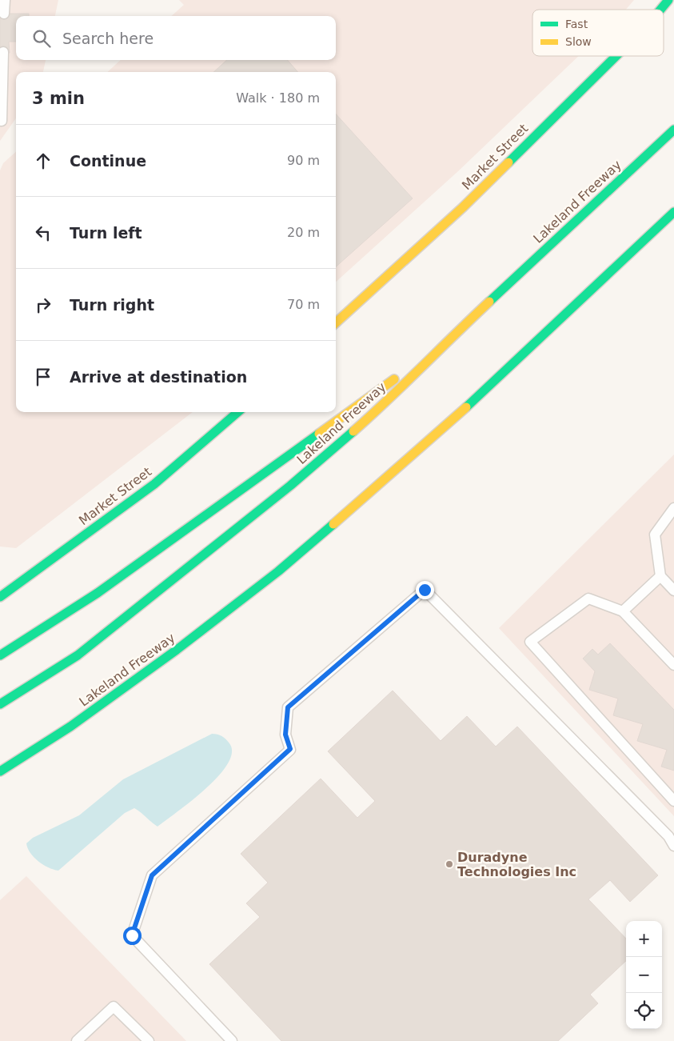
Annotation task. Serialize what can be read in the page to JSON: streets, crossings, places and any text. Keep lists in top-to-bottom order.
{
  "streets": {
    "main road": ["Market Street", "Lakeland Freeway"]
  },
  "places": ["Duradyne Technologies Inc"],
  "legend": ["Fast", "Slow"],
  "page": {
    "search": "Search here",
    "heading": ["3 min", "Walk · 180 m"],
    "list": [
      ["Continue", "90 m"],
      ["Turn left", "20 m"],
      ["Turn right", "70 m"],
      "Arrive at destination"
    ],
    "map_buttons": ["+", "−"]
  }
}
